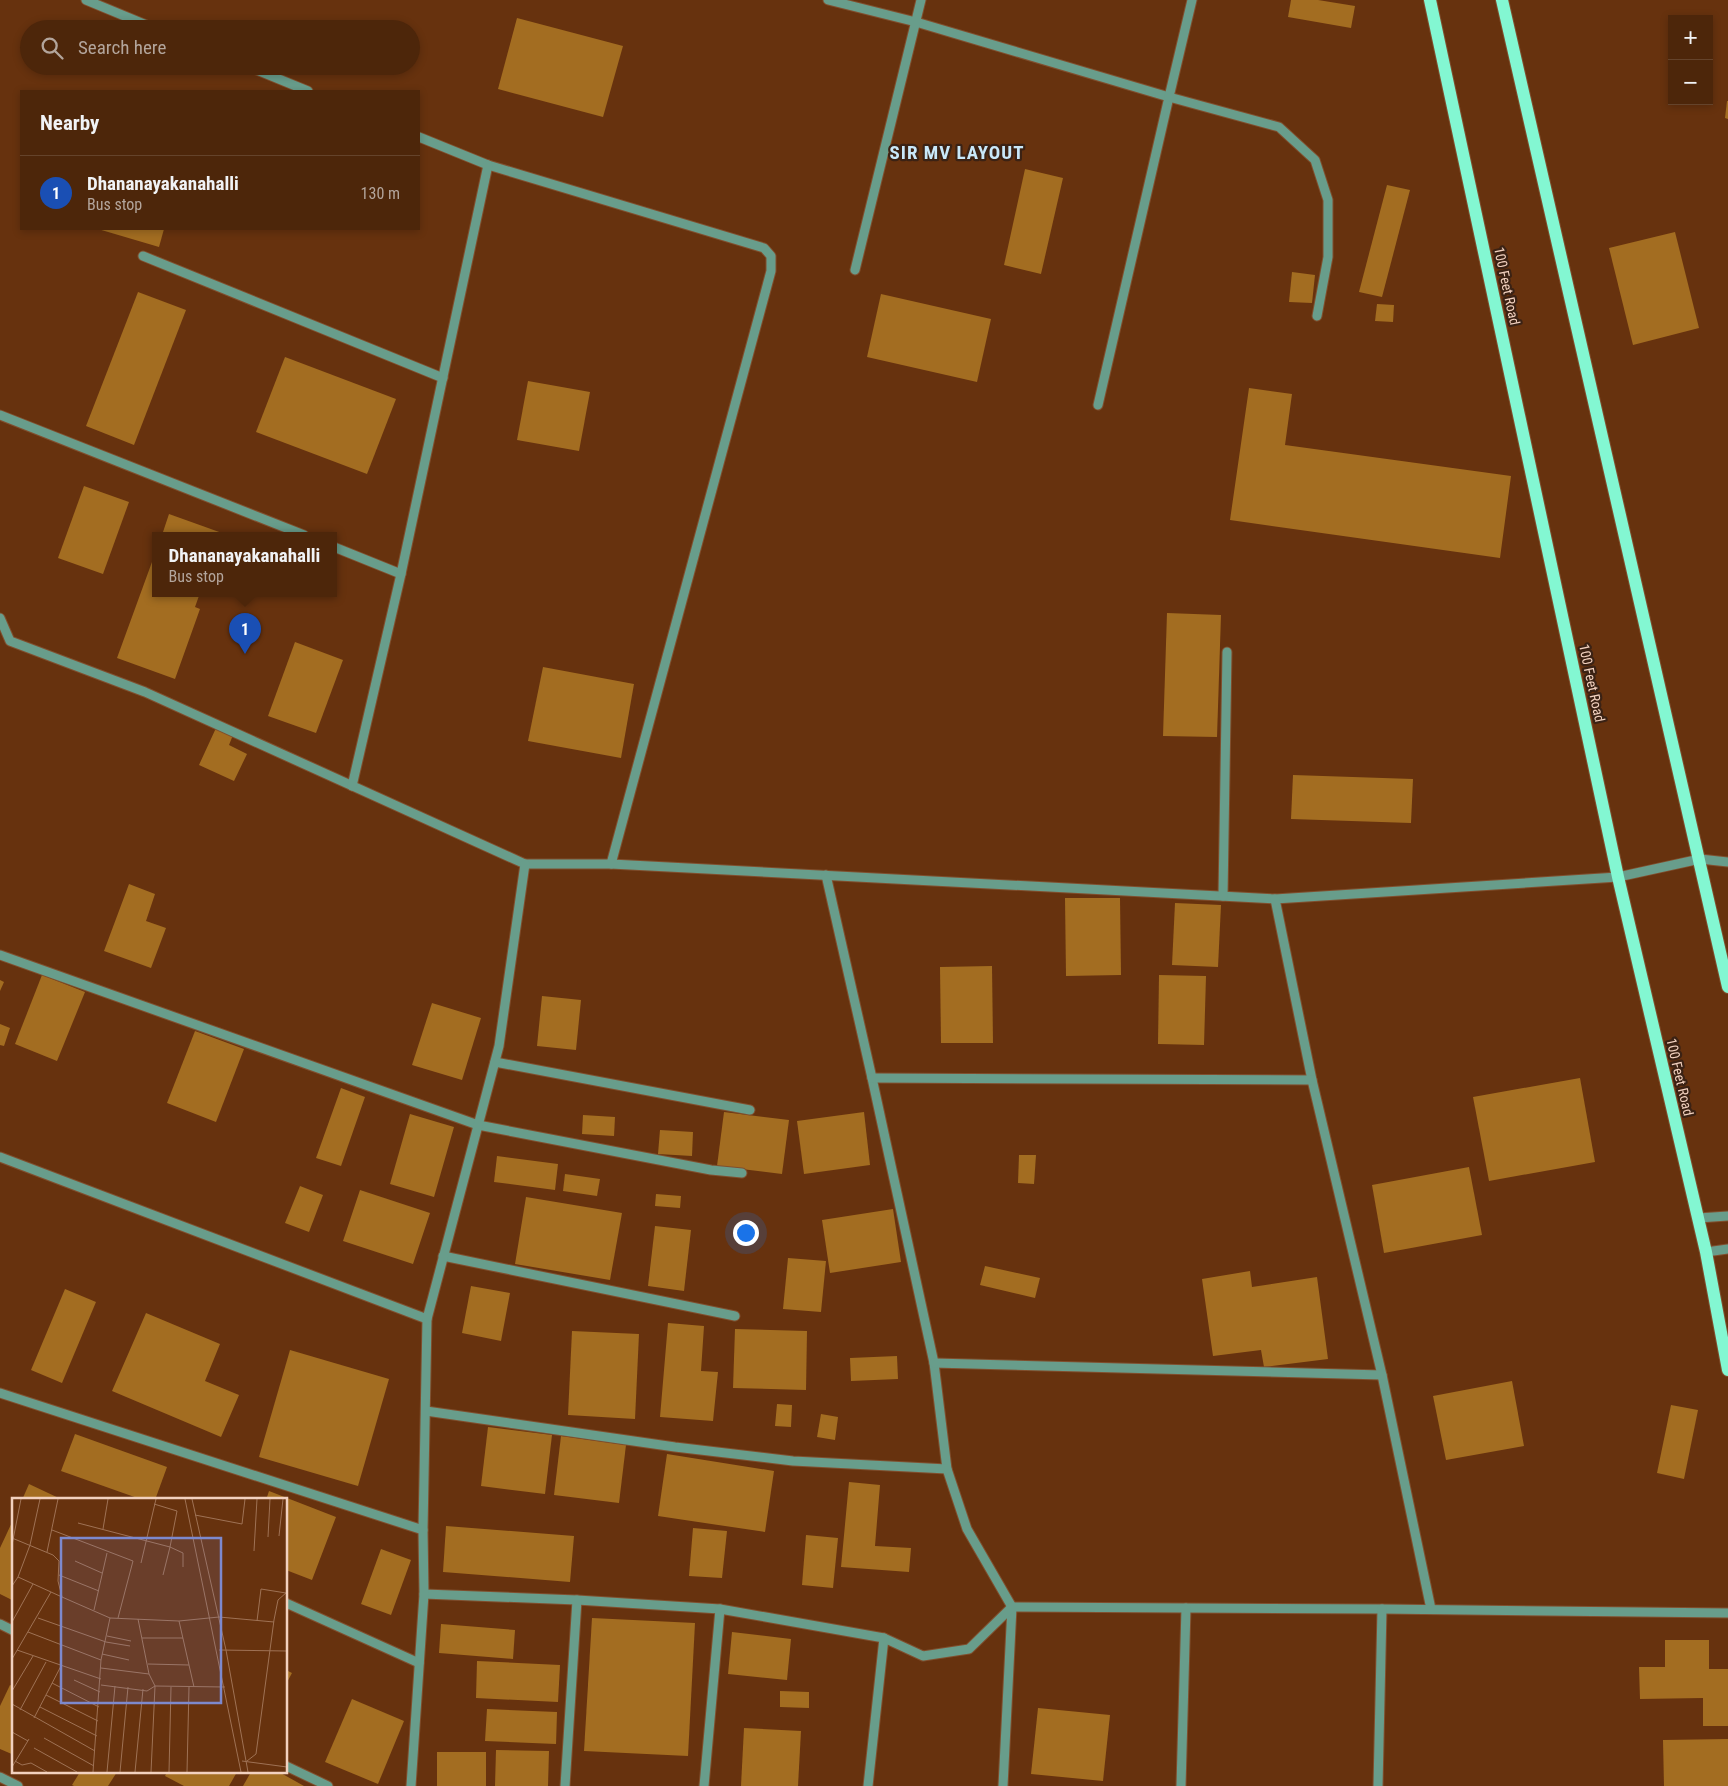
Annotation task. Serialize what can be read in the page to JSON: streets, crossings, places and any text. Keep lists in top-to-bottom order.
{
  "streets": {
    "main road": ["100 Feet Road"]
  },
  "districts": ["SIR MV LAYOUT"],
  "page": {
    "map_buttons": ["+", "−"],
    "search": "Search here",
    "heading": "Nearby",
    "list": [
      {
        "mark": "1",
        "name": "Dhananayakanahalli",
        "note": "Bus stop",
        "value": "130 m"
      }
    ],
    "popup": ["Dhananayakanahalli", "Bus stop"],
    "pins": "1"
  }
}
